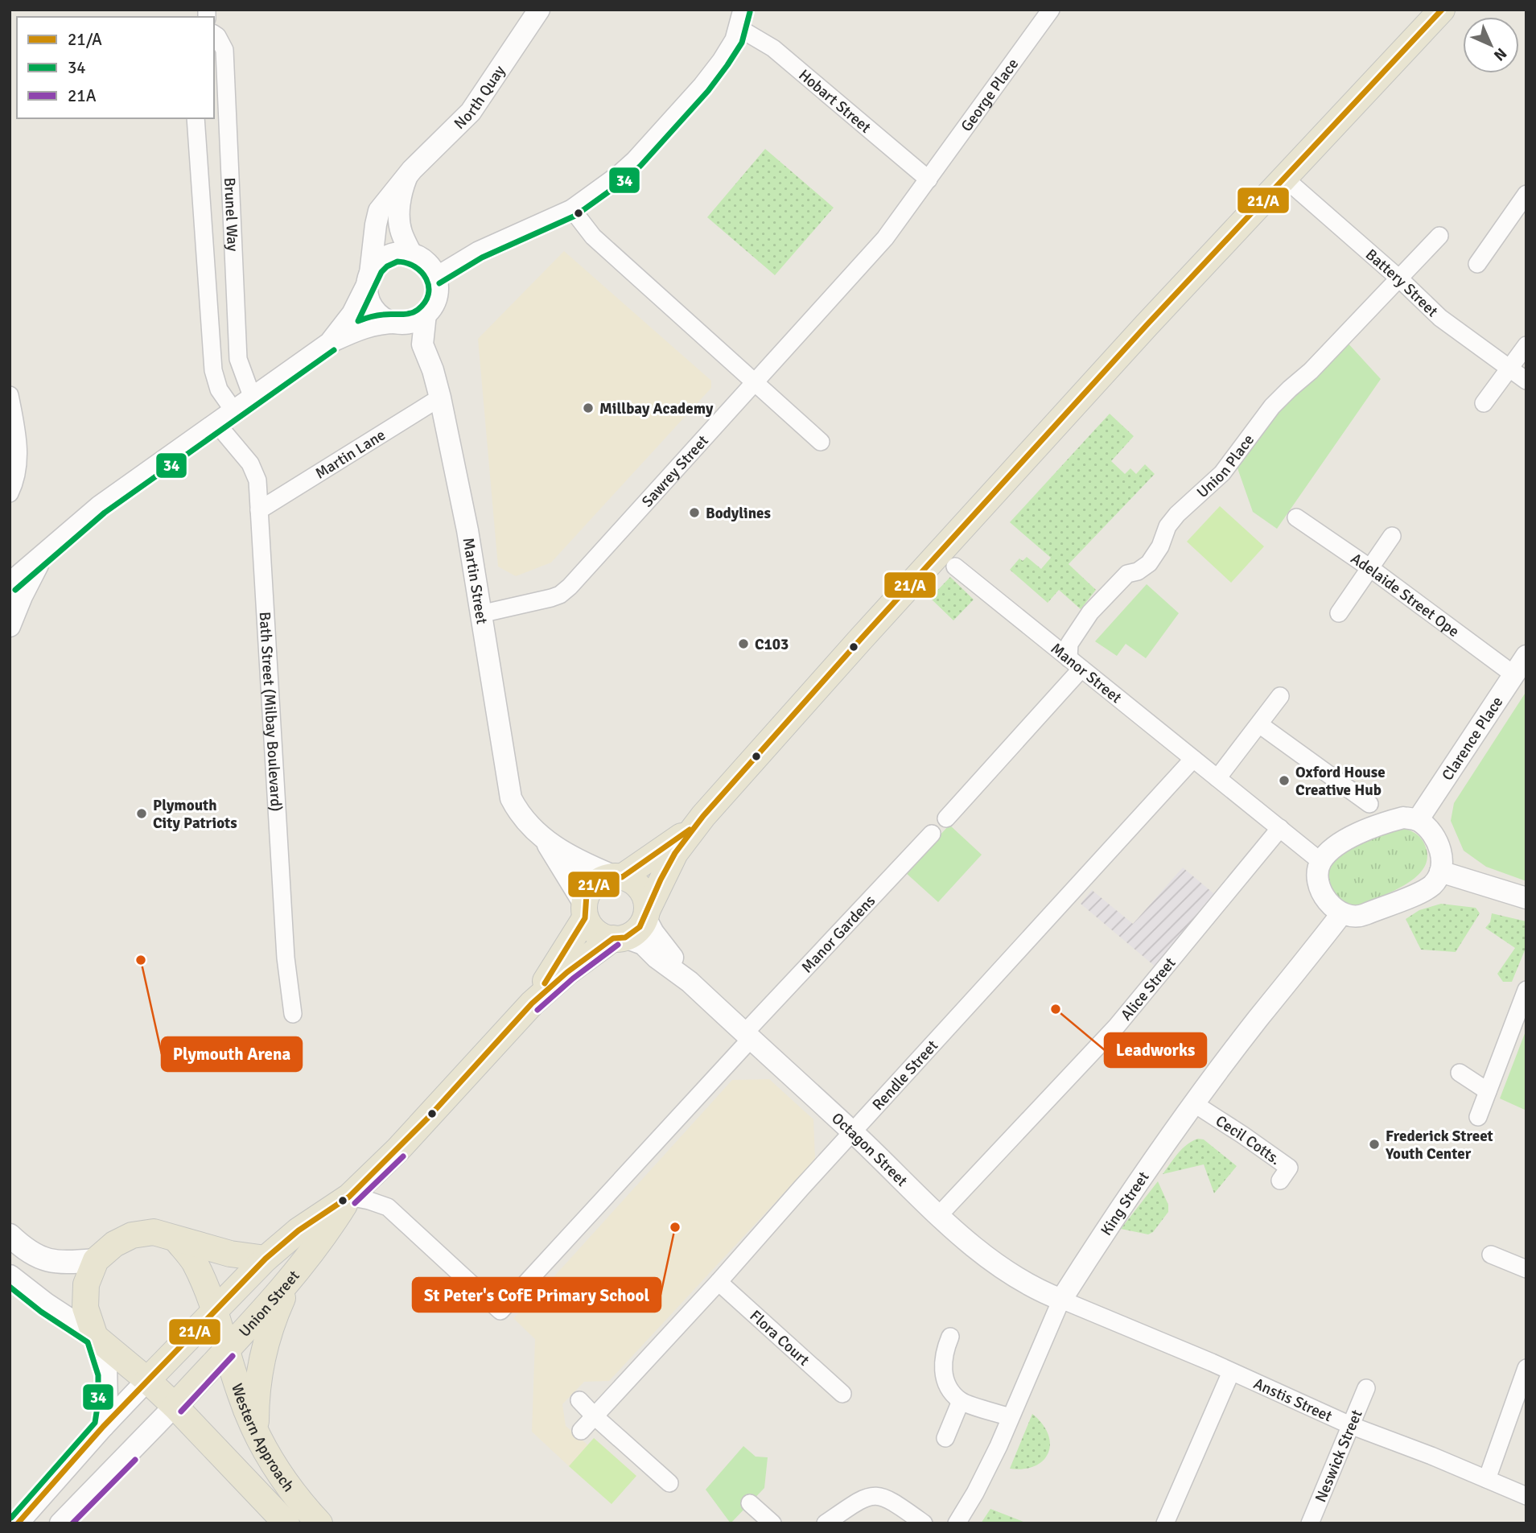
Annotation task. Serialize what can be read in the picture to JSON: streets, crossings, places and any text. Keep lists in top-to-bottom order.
{
  "streets": {
    "main road": ["Union Street", "Western Approach"],
    "street": [
      "George Place",
      "North Quay",
      "Hobart Street",
      "Brunel Way",
      "Battery Street",
      "Martin Lane",
      "Union Place",
      "Sawrey Street",
      "Martin Street",
      "Adelaide Street Ope",
      "Manor Street",
      "Bath Street (Milbay Boulevard)",
      "Clarence Place",
      "Manor Gardens",
      "Alice Street",
      "Rendle Street",
      "Cecil Cotts.",
      "Octagon Street",
      "King Street",
      "Flora Court",
      "Anstis Street",
      "Neswick Street"
    ]
  },
  "crossings": [
    ["George Place", "Hobart Street"],
    ["George Place", "Sawrey Street"],
    ["North Quay", "Martin Street"],
    ["Hobart Street", "Sawrey Street"],
    ["Brunel Way", "Bath Street (Milbay Boulevard)"],
    ["Battery Street", "Union Place"],
    ["Martin Lane", "Martin Street"],
    ["Martin Lane", "Bath Street (Milbay Boulevard)"],
    ["Union Place", "Manor Street"],
    ["Sawrey Street", "Martin Street"],
    ["Martin Street", "Octagon Street"],
    ["Martin Street", "Union Street"],
    ["Adelaide Street Ope", "Clarence Place"],
    ["Manor Street", "Clarence Place"],
    ["Manor Street", "Alice Street"],
    ["Manor Street", "Rendle Street"],
    ["Manor Street", "King Street"],
    ["Clarence Place", "King Street"],
    ["Manor Gardens", "Octagon Street"],
    ["Manor Gardens", "Union Street"],
    ["Alice Street", "Octagon Street"],
    ["Rendle Street", "Octagon Street"],
    ["Rendle Street", "Flora Court"],
    ["Cecil Cotts.", "King Street"],
    ["Octagon Street", "King Street"],
    ["Octagon Street", "Union Street"],
    ["Octagon Street", "Anstis Street"],
    ["King Street", "Anstis Street"],
    ["Union Street", "Western Approach"],
    ["Anstis Street", "Neswick Street"]
  ],
  "places": [
    "Millbay Academy",
    "Bodylines",
    "C103",
    "Oxford House Creative Hub",
    "Plymouth City Patriots",
    "Plymouth Arena",
    "Leadworks",
    "Frederick Street Youth Center",
    "St Peter's CofE Primary School"
  ],
  "lines": ["transit line 21/A", "transit line 34", "transit line 21A"],
  "legend": ["21/A", "34", "21A"],
  "north": "bottom right"
}
